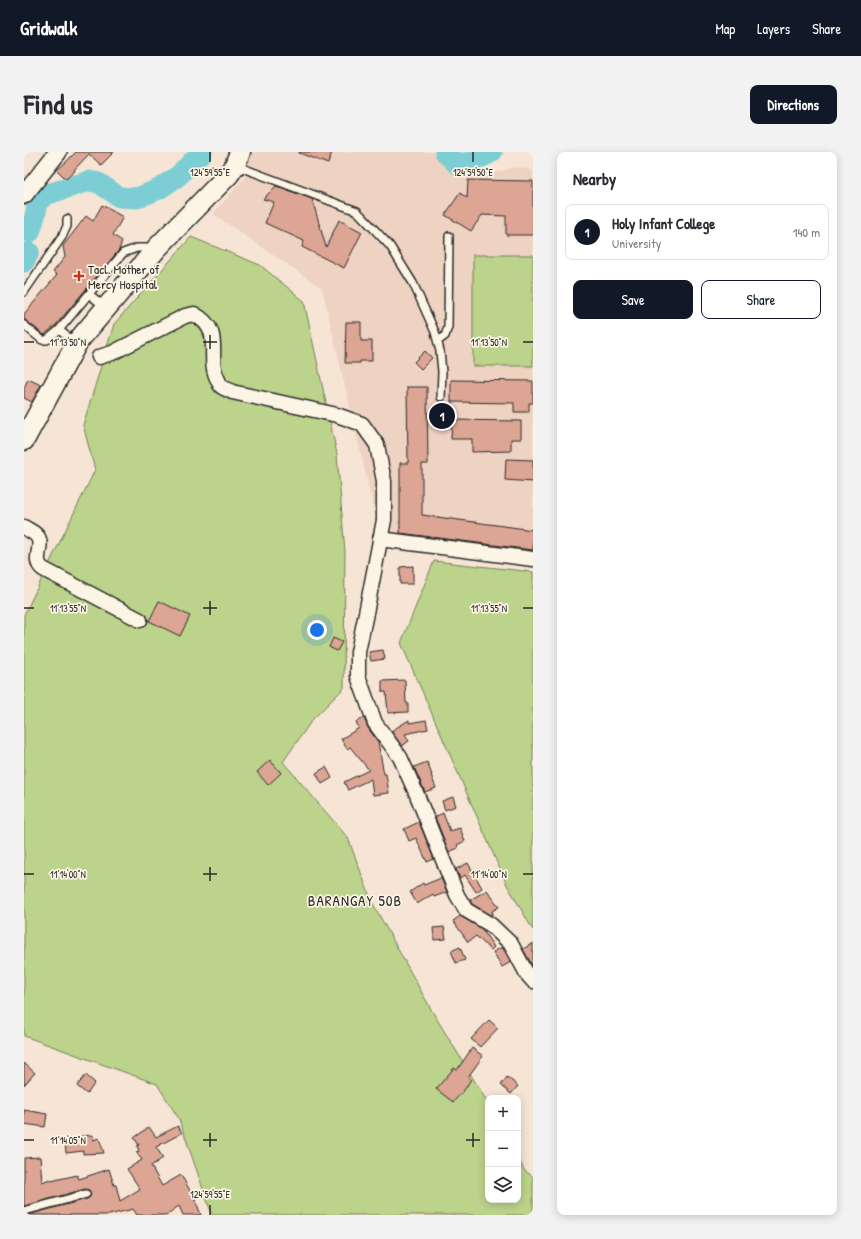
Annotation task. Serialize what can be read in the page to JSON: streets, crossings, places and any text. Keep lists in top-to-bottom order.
{
  "districts": ["BARANGAY 50B"],
  "places": {
    "health": ["Tacl. Mother of Mercy Hospital"]
  },
  "page": {
    "header": "Gridwalk",
    "nav": ["Map", "Layers", "Share"],
    "title": "Find us",
    "buttons": [
      "Directions",
      ["Save", "Share"]
    ],
    "heading": "Nearby",
    "list": [
      {
        "mark": "1",
        "name": "Holy Infant College",
        "note": "University",
        "value": "140 m"
      }
    ],
    "pins": "1",
    "map_buttons": ["+", "−"]
  },
  "coordinates": [
    "124°59'55\"E",
    "124°59'50\"E",
    "11°13'50\"N",
    "11°13'55\"N",
    "11°14'00\"N",
    "11°14'05\"N"
  ]
}
